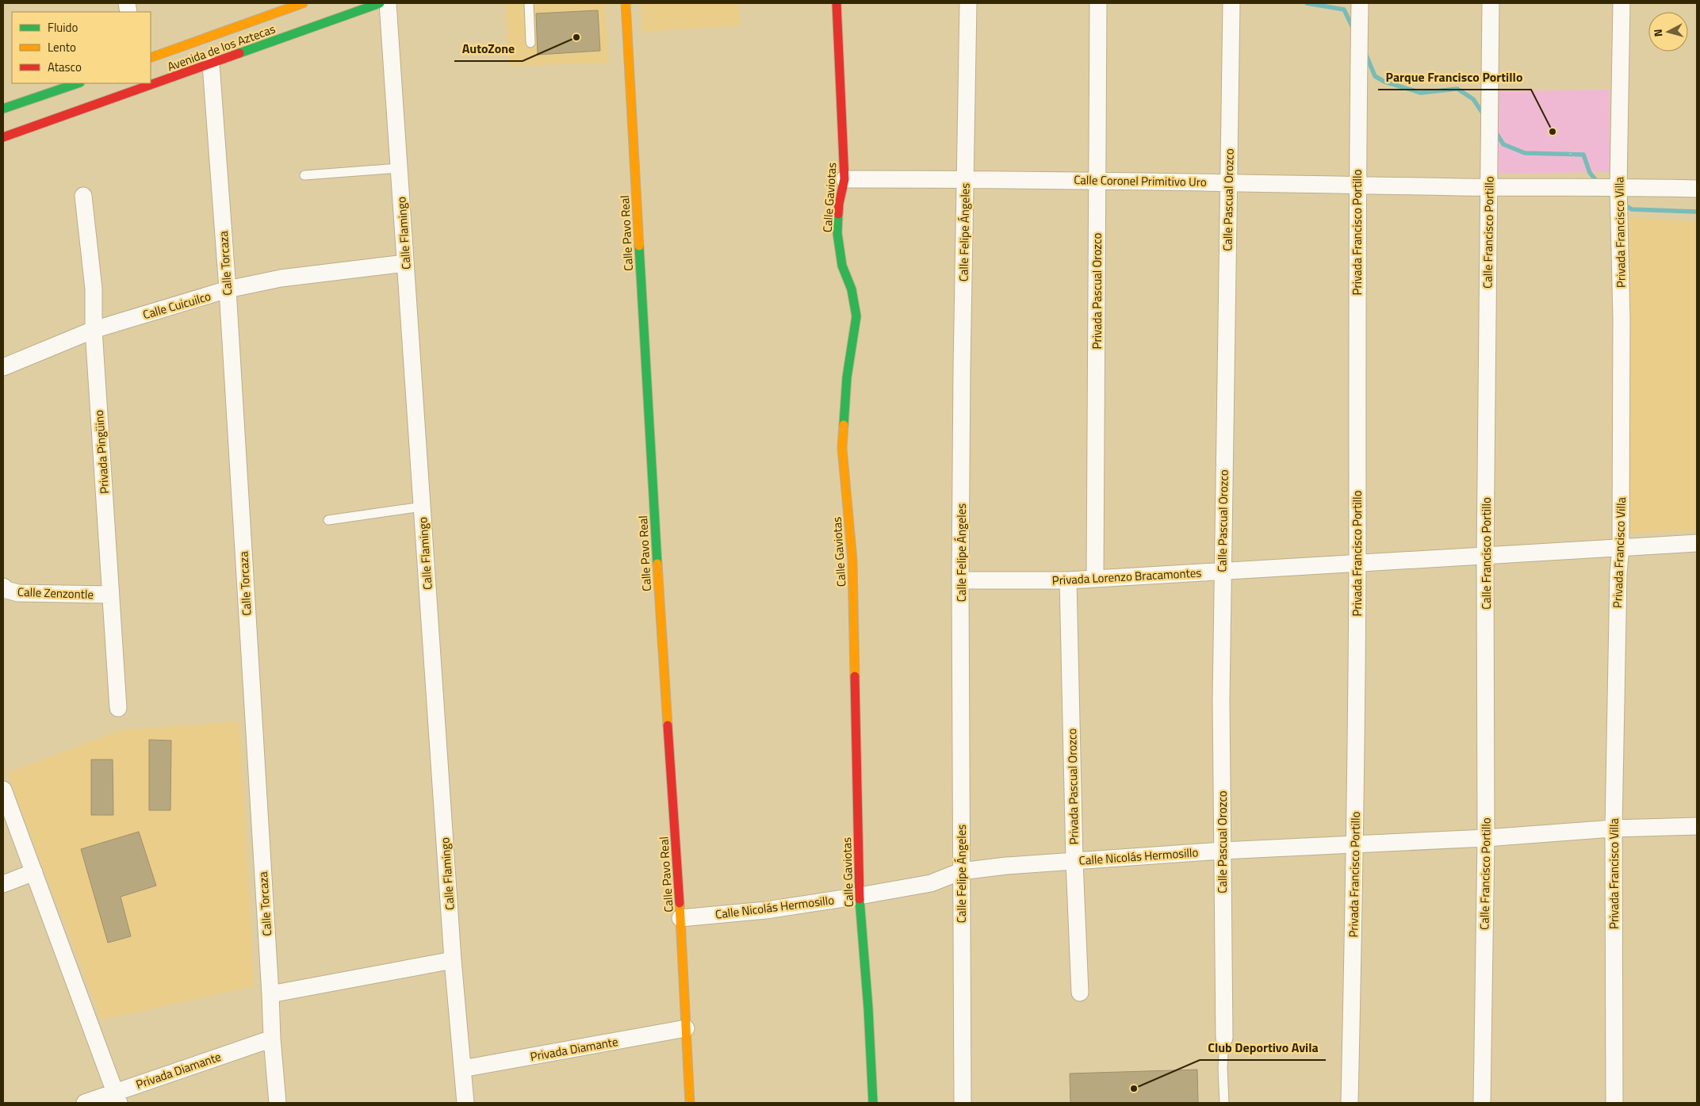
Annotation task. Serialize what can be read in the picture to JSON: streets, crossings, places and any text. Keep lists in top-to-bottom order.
{
  "streets": {
    "street": [
      "Avenida de los Aztecas",
      "Calle Coronel Primitivo Uro",
      "Calle Gaviotas",
      "Calle Pascual Orozco",
      "Calle Felipe Ángeles",
      "Privada Francisco Portillo",
      "Calle Francisco Portillo",
      "Privada Francisco Villa",
      "Calle Flamingo",
      "Calle Pavo Real",
      "Calle Torcaza",
      "Privada Pascual Orozco",
      "Calle Cuicuilco",
      "Privada Pingüino",
      "Privada Lorenzo Bracamontes",
      "Calle Zenzontle",
      "Calle Nicolás Hermosillo",
      "Privada Diamante"
    ]
  },
  "crossings": [
    ["Avenida de los Aztecas", "Calle Torcaza"],
    ["Calle Coronel Primitivo Uro", "Calle Gaviotas"],
    ["Calle Coronel Primitivo Uro", "Calle Pascual Orozco"],
    ["Calle Coronel Primitivo Uro", "Calle Felipe Ángeles"],
    ["Calle Coronel Primitivo Uro", "Privada Francisco Portillo"],
    ["Calle Coronel Primitivo Uro", "Calle Francisco Portillo"],
    ["Calle Coronel Primitivo Uro", "Privada Francisco Villa"],
    ["Calle Coronel Primitivo Uro", "Privada Pascual Orozco"],
    ["Calle Gaviotas", "Calle Nicolás Hermosillo"],
    ["Calle Pascual Orozco", "Privada Lorenzo Bracamontes"],
    ["Calle Pascual Orozco", "Calle Nicolás Hermosillo"],
    ["Calle Felipe Ángeles", "Privada Lorenzo Bracamontes"],
    ["Calle Felipe Ángeles", "Calle Nicolás Hermosillo"],
    ["Privada Francisco Portillo", "Privada Lorenzo Bracamontes"],
    ["Privada Francisco Portillo", "Calle Nicolás Hermosillo"],
    ["Calle Francisco Portillo", "Privada Lorenzo Bracamontes"],
    ["Calle Francisco Portillo", "Calle Nicolás Hermosillo"],
    ["Privada Francisco Villa", "Privada Lorenzo Bracamontes"],
    ["Privada Francisco Villa", "Calle Nicolás Hermosillo"],
    ["Calle Flamingo", "Calle Cuicuilco"],
    ["Calle Flamingo", "Privada Diamante"],
    ["Calle Pavo Real", "Calle Nicolás Hermosillo"],
    ["Calle Pavo Real", "Privada Diamante"],
    ["Calle Torcaza", "Calle Cuicuilco"],
    ["Calle Torcaza", "Privada Diamante"],
    ["Privada Pascual Orozco", "Privada Lorenzo Bracamontes"],
    ["Privada Pascual Orozco", "Calle Nicolás Hermosillo"],
    ["Calle Cuicuilco", "Privada Pingüino"],
    ["Privada Pingüino", "Calle Zenzontle"]
  ],
  "places": ["AutoZone", "Parque Francisco Portillo", "Club Deportivo Avila"],
  "legend": ["Fluido", "Lento", "Atasco"],
  "north": "left"
}
